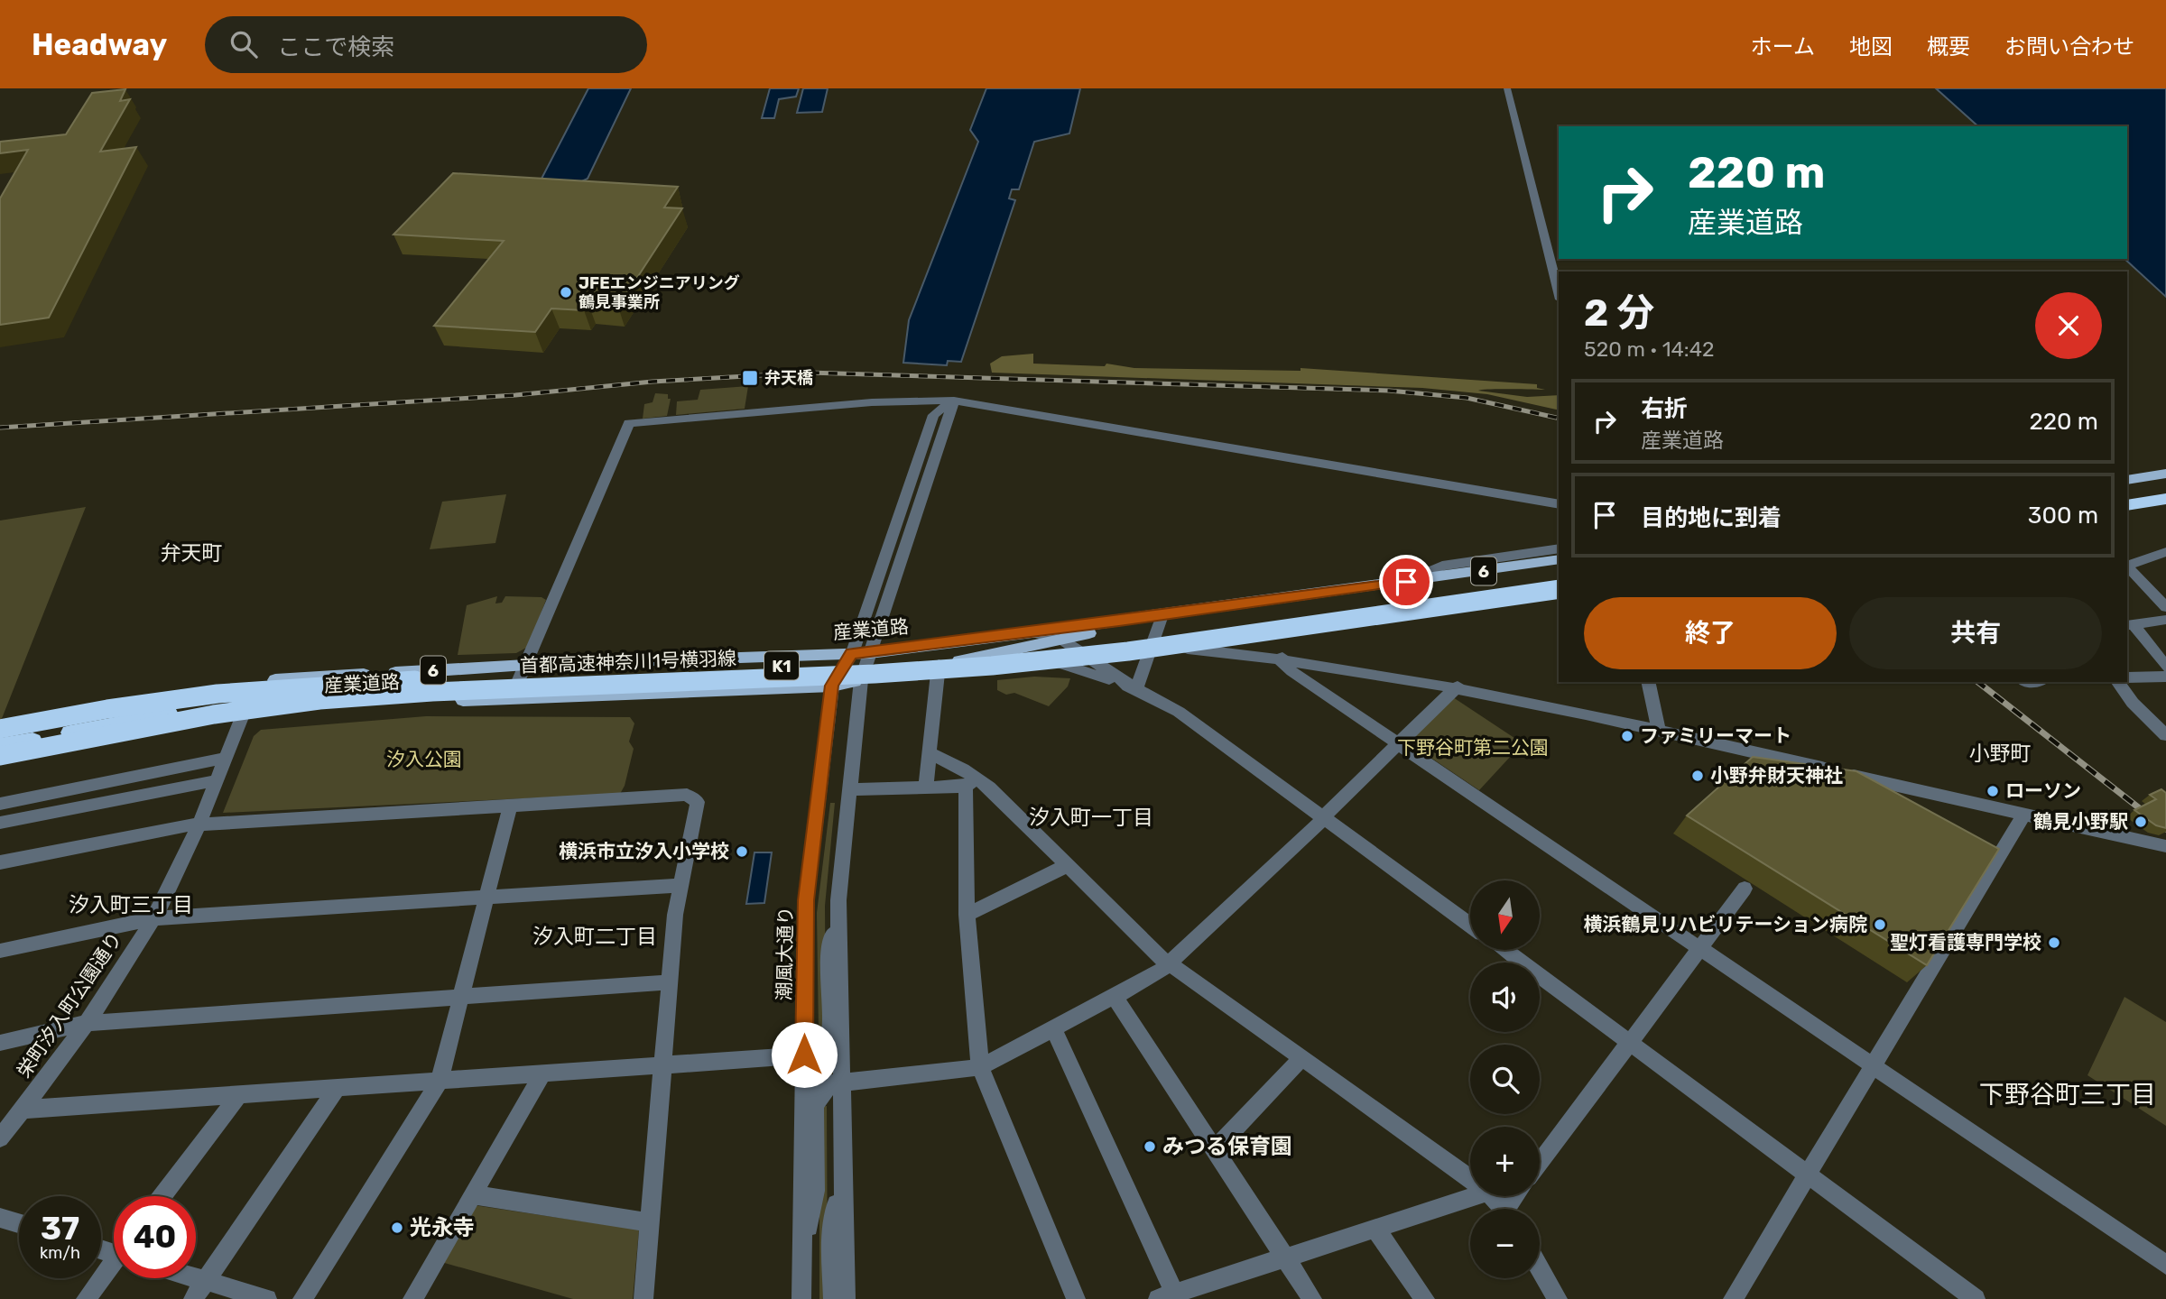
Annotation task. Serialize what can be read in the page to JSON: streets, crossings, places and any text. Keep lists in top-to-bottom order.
{
  "streets": {
    "highway": ["首都高速神奈川1号横羽線", "K1"],
    "main road": ["6", "産業道路"],
    "street": ["潮風大通り", "栄町汐入町公園通り"]
  },
  "crossings": [
    ["産業道路", "首都高速神奈川1号横羽線"],
    ["産業道路", "潮風大通り"],
    ["産業道路", "栄町汐入町公園通り"]
  ],
  "districts": [
    "弁天町",
    "小野町",
    "汐入町一丁目",
    "汐入町三丁目",
    "汐入町二丁目",
    "下野谷町三丁目"
  ],
  "parks": ["下野谷町第二公園", "汐入公園"],
  "places": {
    "other": [
      "JFEエンジニアリング 鶴見事業所",
      "ファミリーマート",
      "小野弁財天神社",
      "ローソン",
      "鶴見小野駅",
      "横浜市立汐入小学校",
      "横浜鶴見リハビリテーション病院",
      "聖灯看護専門学校",
      "みつる保育園",
      "光永寺"
    ],
    "transit": ["弁天橋"]
  },
  "north": "bottom",
  "page": {
    "header": "Headway",
    "search": "ここで検索",
    "nav": [
      "ホーム",
      "地図",
      "概要",
      "お問い合わせ"
    ],
    "turn": ["220 m", "産業道路"],
    "heading": ["2 分", "520 m · 14:42"],
    "list": [
      {
        "name": "右折",
        "note": "産業道路",
        "value": "220 m"
      },
      {
        "name": "目的地に到着",
        "value": "300 m"
      }
    ],
    "buttons": ["終了", "共有"],
    "map_buttons": ["+", "−"],
    "speed": "37 km/h",
    "limit": "40"
  }
}
